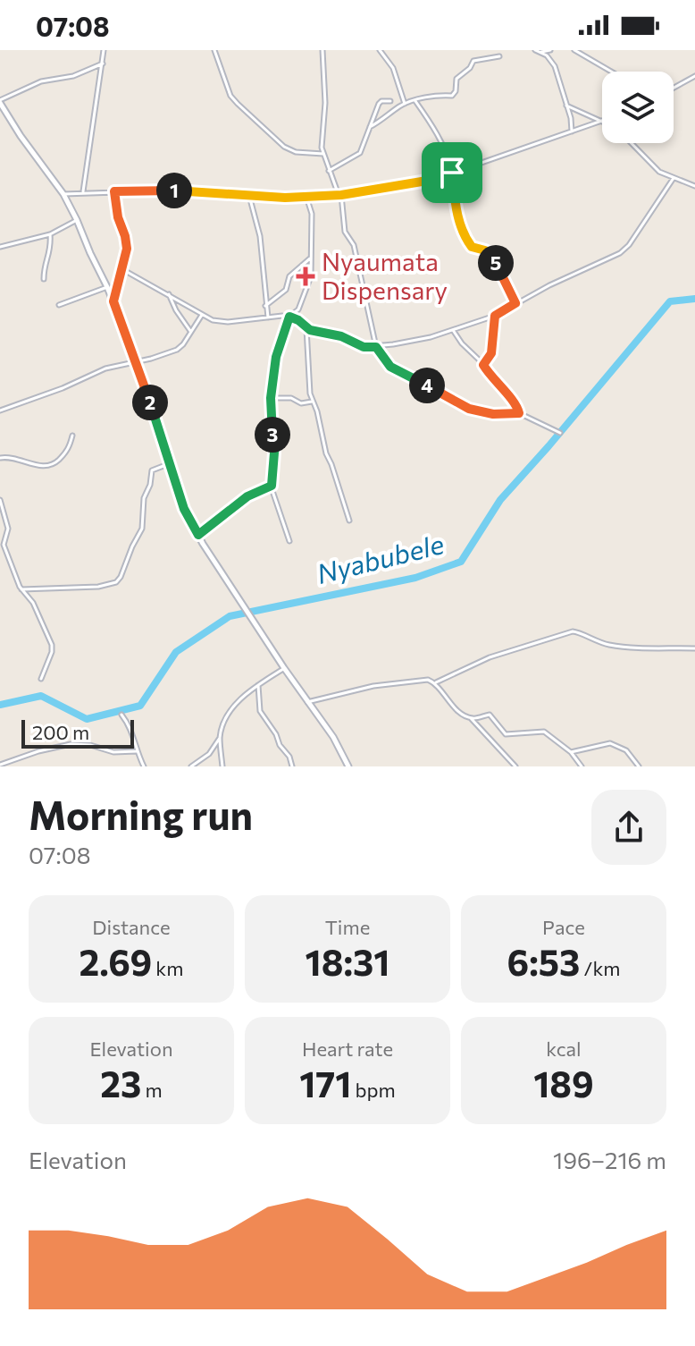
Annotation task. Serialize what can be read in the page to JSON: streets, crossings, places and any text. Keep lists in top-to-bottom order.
{
  "water": ["Nyabubele"],
  "places": {
    "health": ["Nyaumata Dispensary"]
  },
  "scale_bar": "200 m",
  "page": {
    "status": "07:08",
    "pins": [
      "1",
      "5",
      "4",
      "2",
      "3"
    ],
    "scale": "200 m",
    "heading": ["Morning run", "07:08"],
    "stats": [
      ["Distance", "2.69 km"],
      ["Time", "18:31"],
      ["Pace", "6:53 /km"],
      ["Elevation", "23 m"],
      ["Heart rate", "171 bpm"],
      ["kcal", "189"]
    ],
    "chart": ["Elevation", "196–216 m"]
  }
}
